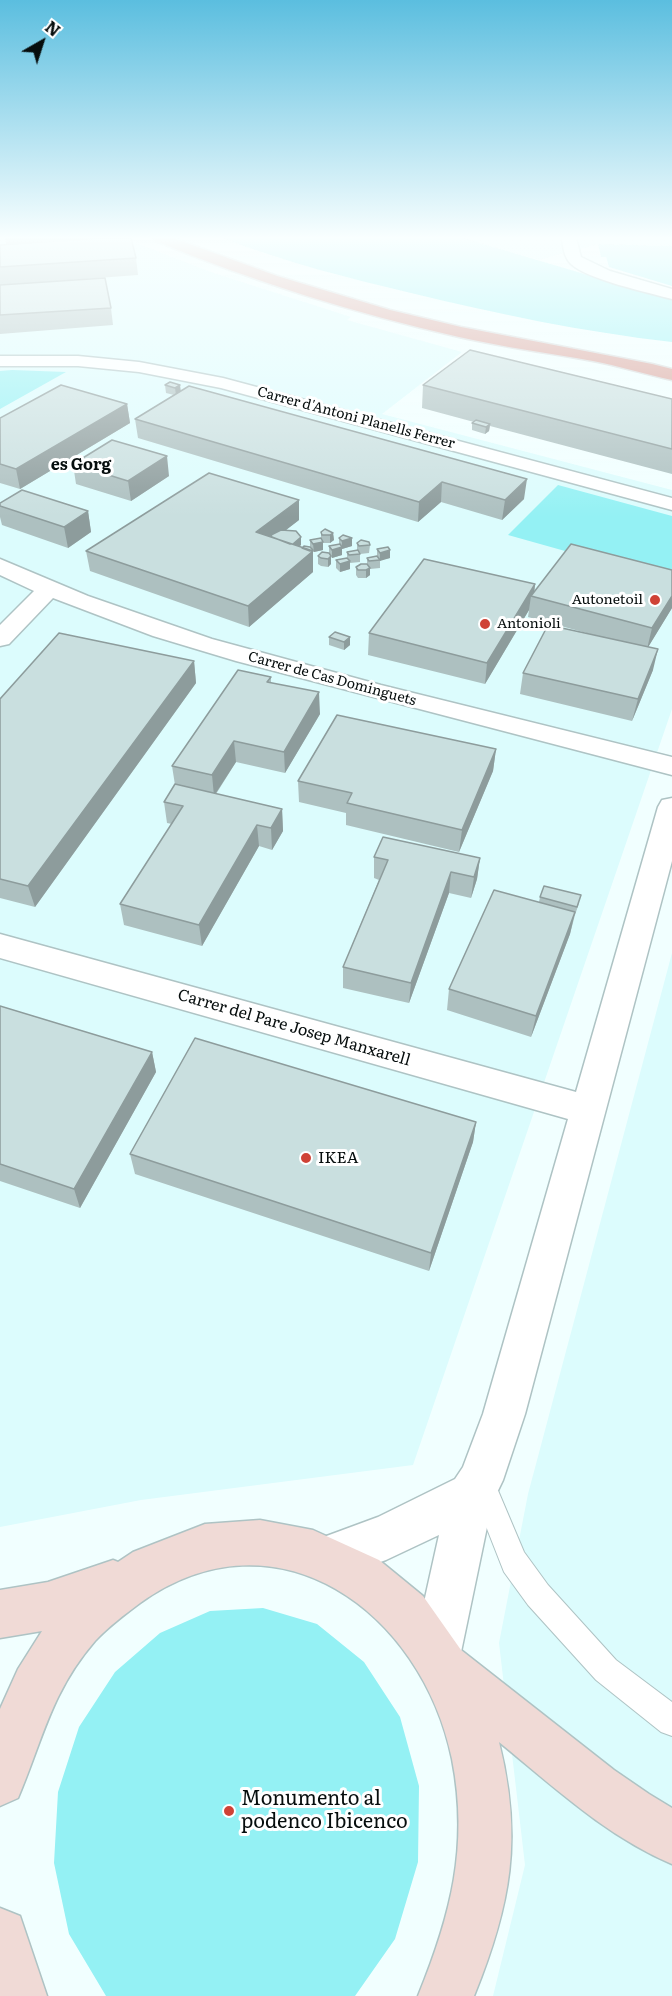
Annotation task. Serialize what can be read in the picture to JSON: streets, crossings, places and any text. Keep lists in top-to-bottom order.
{
  "streets": {
    "street": ["Carrer d'Antoni Planells Ferrer", "Carrer de Cas Dominguets", "Carrer del Pare Josep Manxarell"]
  },
  "districts": ["es Gorg"],
  "places": [
    "Autonetoil",
    "Antonioli",
    "IKEA",
    "Monumento al podenco Ibicenco"
  ],
  "north": "top right"
}
